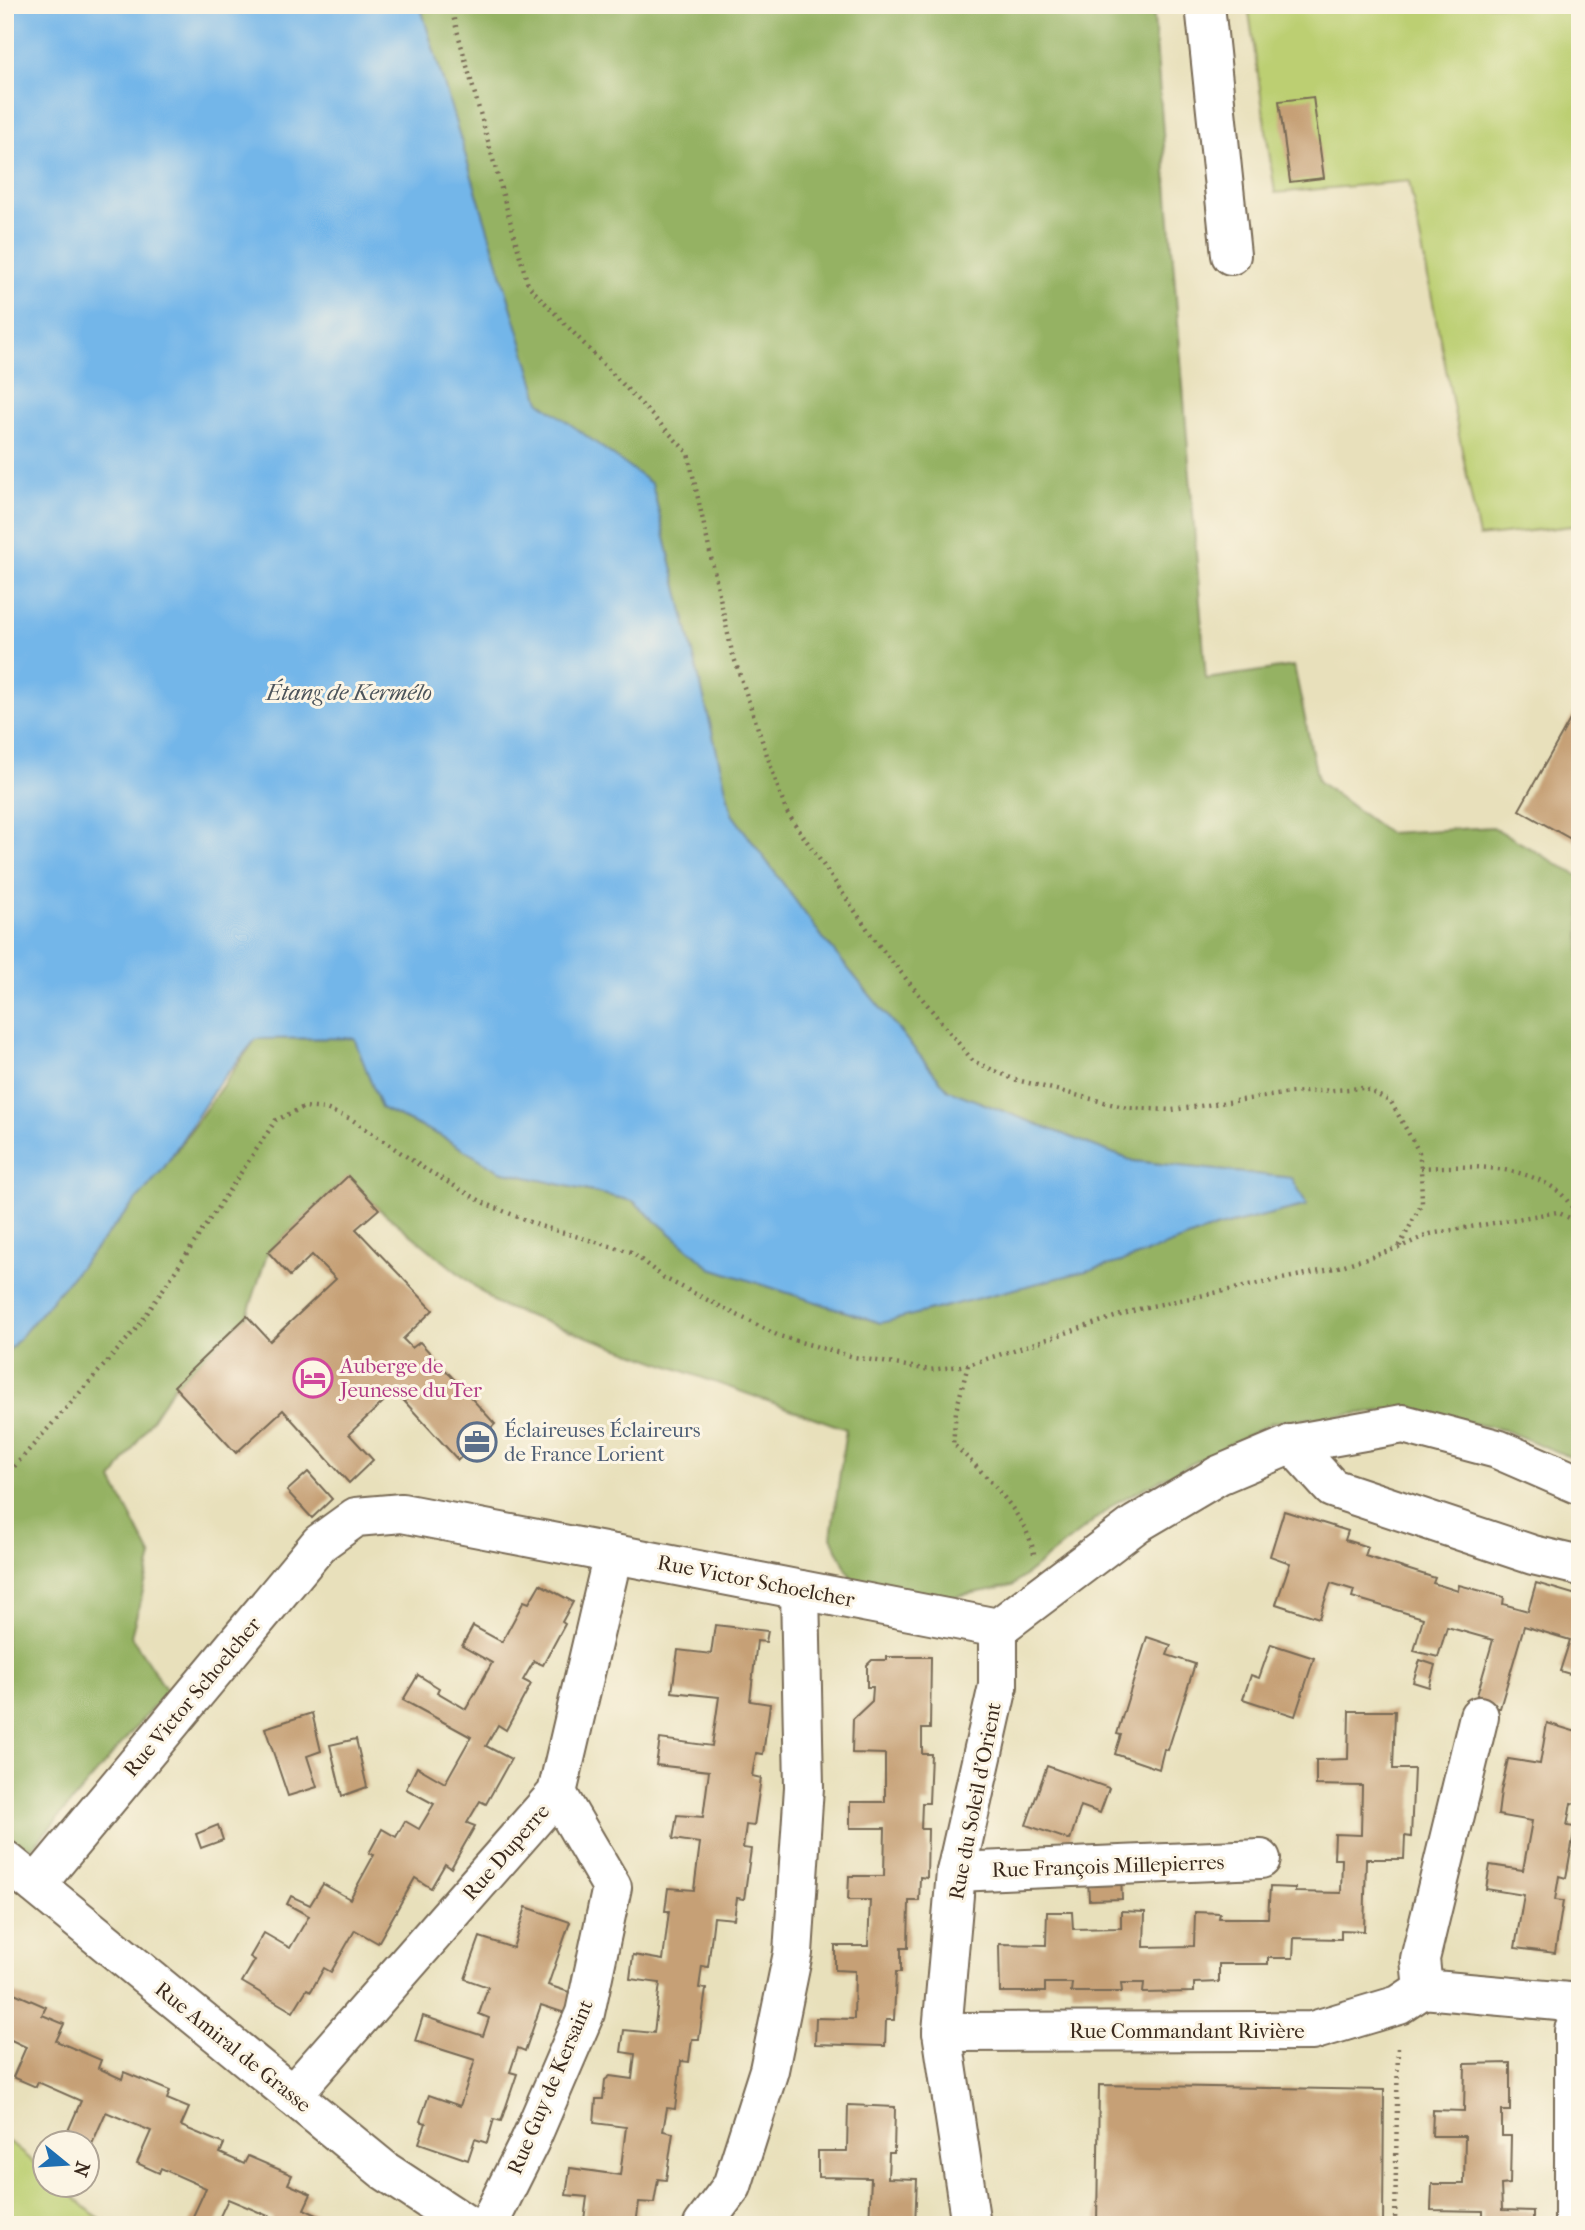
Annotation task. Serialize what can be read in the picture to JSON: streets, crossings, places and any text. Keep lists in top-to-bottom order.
{
  "streets": {
    "street": [
      "Rue Victor Schoelcher",
      "Rue du Soleil d'Orient",
      "Rue Duperre",
      "Rue François Millepierres",
      "Rue Commandant Rivière",
      "Rue Amiral de Grasse",
      "Rue Guy de Kersaint"
    ]
  },
  "crossings": [
    ["Rue Victor Schoelcher", "Rue du Soleil d'Orient"],
    ["Rue Victor Schoelcher", "Rue Duperre"],
    ["Rue Victor Schoelcher", "Rue Amiral de Grasse"],
    ["Rue du Soleil d'Orient", "Rue François Millepierres"],
    ["Rue du Soleil d'Orient", "Rue Commandant Rivière"],
    ["Rue Duperre", "Rue Amiral de Grasse"],
    ["Rue Duperre", "Rue Guy de Kersaint"]
  ],
  "water": ["Étang de Kermélo"],
  "places": {
    "hotel": ["Auberge de Jeunesse du Ter"],
    "office": ["Éclaireuses Éclaireurs de France Lorient"]
  },
  "north": "right"
}
